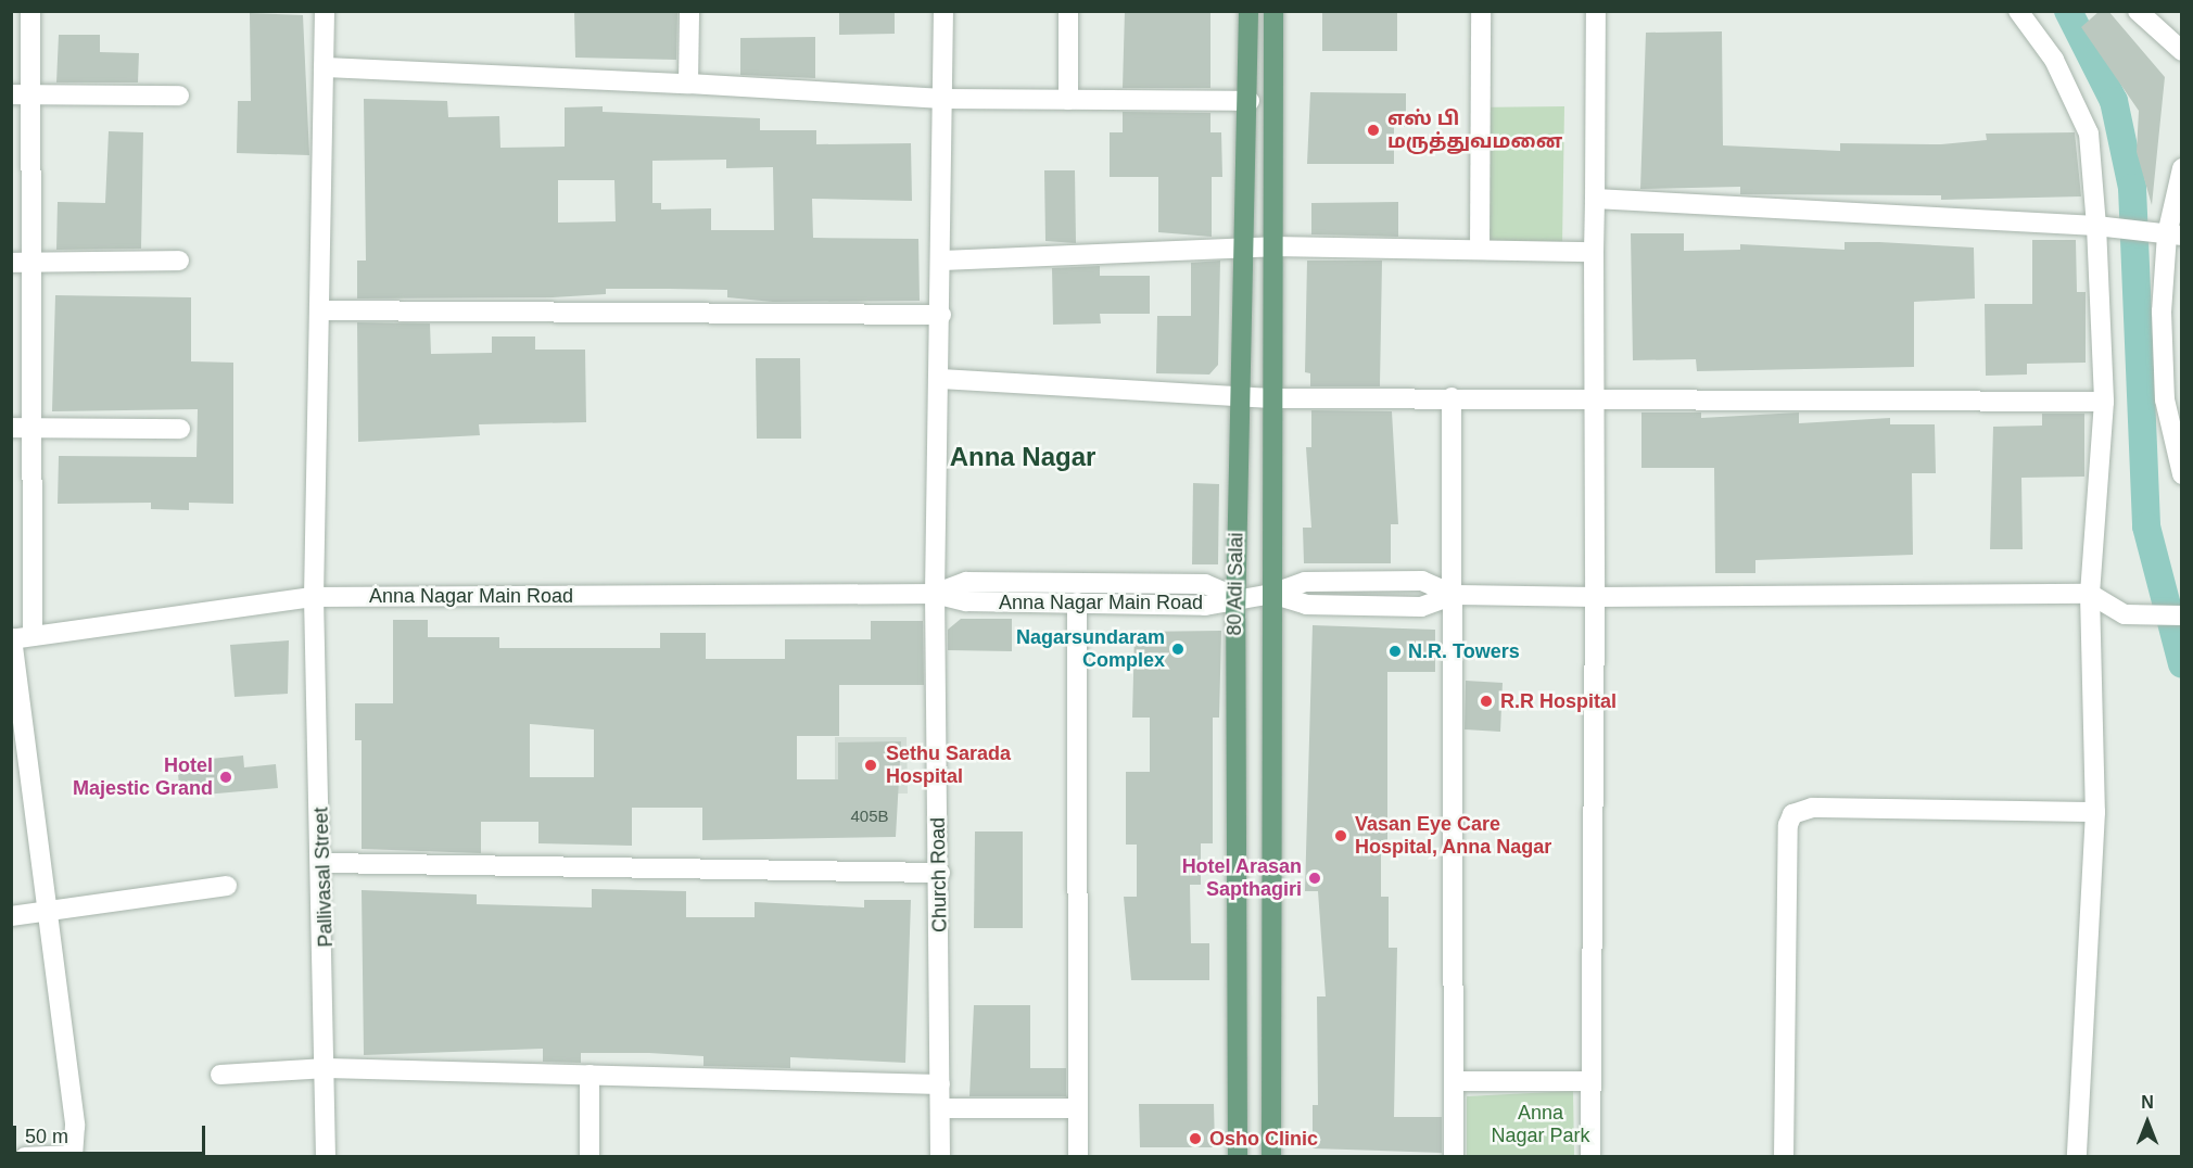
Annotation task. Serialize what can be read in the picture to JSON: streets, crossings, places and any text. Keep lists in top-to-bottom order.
{
  "streets": {
    "main road": ["80 Adi Salai"],
    "street": ["Anna Nagar Main Road", "Church Road", "Pallivasal Street"]
  },
  "crossings": [
    ["80 Adi Salai", "Anna Nagar Main Road"],
    ["Anna Nagar Main Road", "Church Road"],
    ["Anna Nagar Main Road", "Pallivasal Street"]
  ],
  "districts": ["Anna Nagar"],
  "parks": ["Anna Nagar Park"],
  "places": [
    "எஸ் பி மருத்துவமனை",
    "Nagarsundaram Complex",
    "N.R. Towers",
    "R.R Hospital",
    "Sethu Sarada Hospital",
    "Hotel Majestic Grand",
    "Vasan Eye Care Hospital, Anna Nagar",
    "Hotel Arasan Sapthagiri",
    "Osho Clinic"
  ],
  "house_numbers": ["405B"],
  "scale_bar": "50 m",
  "north": "top"
}
